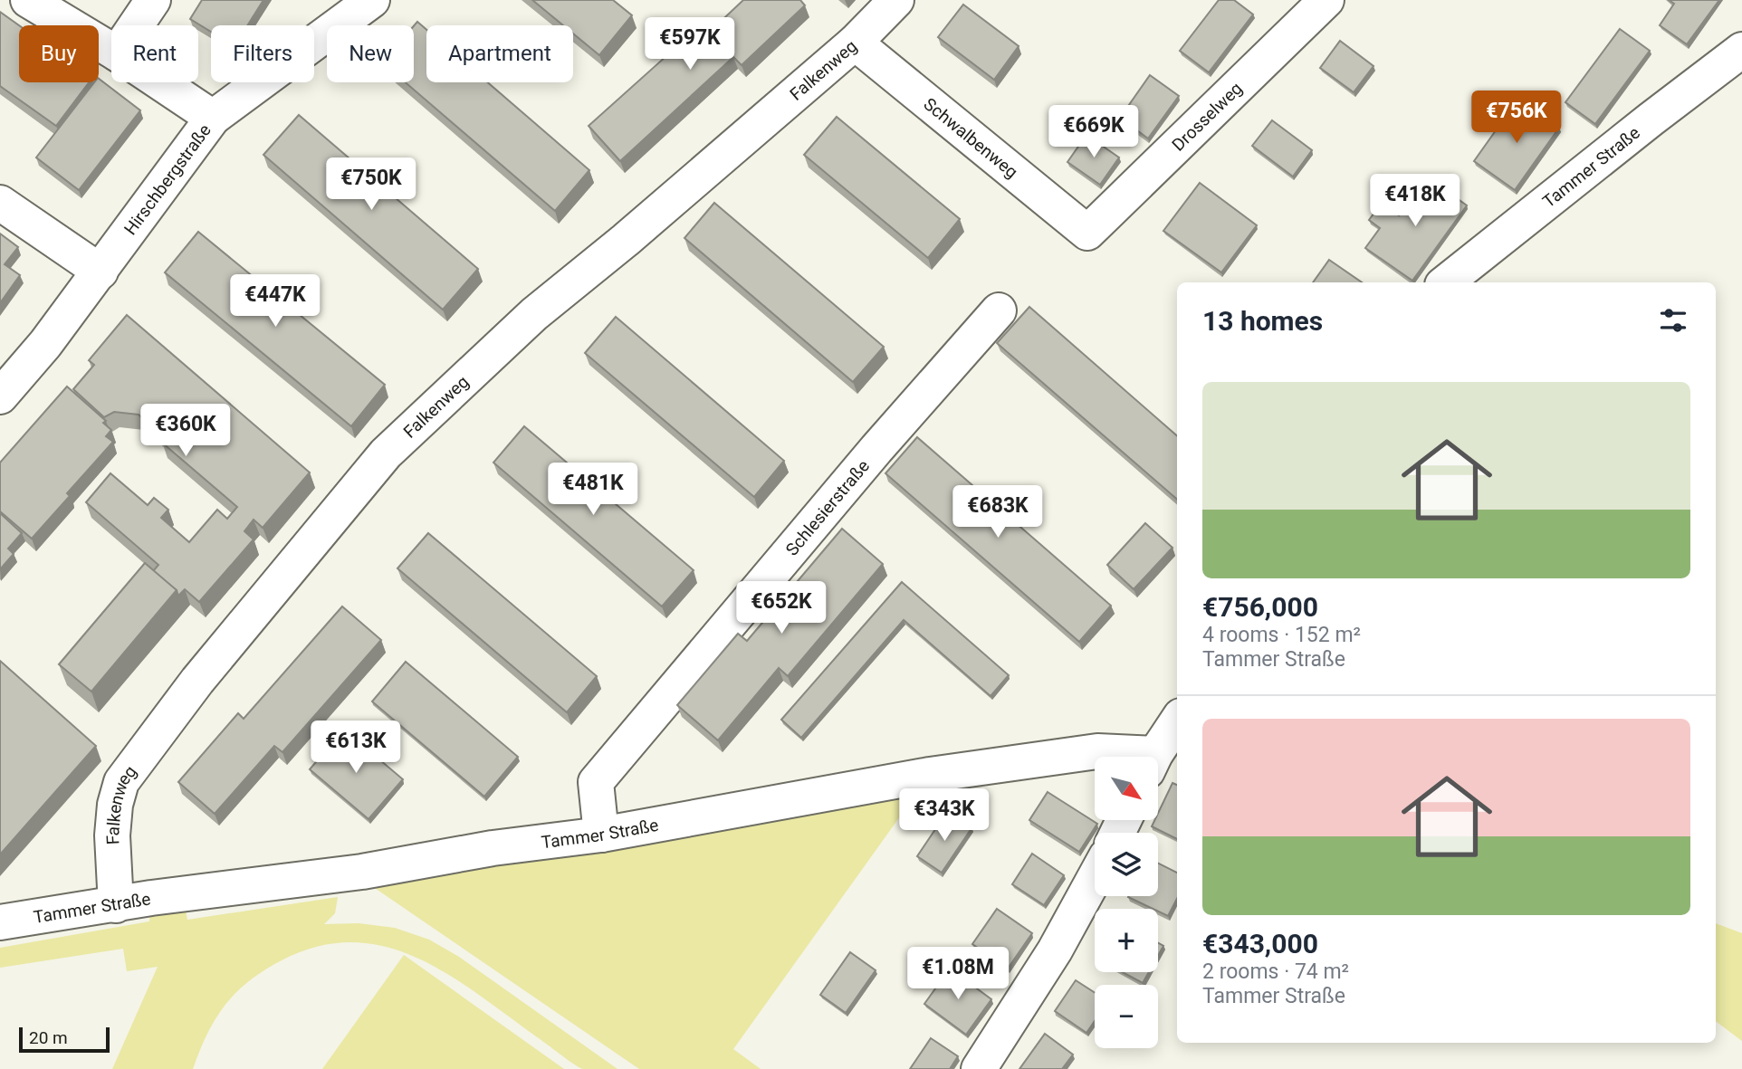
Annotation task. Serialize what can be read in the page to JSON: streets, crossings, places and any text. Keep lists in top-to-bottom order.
{
  "streets": {
    "street": [
      "Falkenweg",
      "Drosselweg",
      "Schwalbenweg",
      "Tammer Straße",
      "Hirschbergstraße",
      "Schlesierstraße"
    ]
  },
  "crossings": [
    ["Falkenweg", "Schwalbenweg"],
    ["Falkenweg", "Tammer Straße"],
    ["Drosselweg", "Schwalbenweg"],
    ["Tammer Straße", "Schlesierstraße"]
  ],
  "scale_bar": "20 m",
  "north": "bottom right",
  "page": {
    "price": [
      "€597K",
      "€756K",
      "€669K",
      "€750K",
      "€418K",
      "€447K",
      "€360K",
      "€481K",
      "€683K",
      "€652K",
      "€613K",
      "€343K",
      "€1.08M"
    ],
    "chip": [
      "Buy",
      "Rent",
      "Filters",
      "New",
      "Apartment"
    ],
    "heading": "13 homes",
    "list": [
      {
        "name": "€756,000",
        "note": "4 rooms · 152 m² · Tammer Straße"
      },
      {
        "name": "€343,000",
        "note": "2 rooms · 74 m² · Tammer Straße"
      }
    ],
    "map_buttons": ["+", "−"],
    "scale": "20 m"
  }
}
